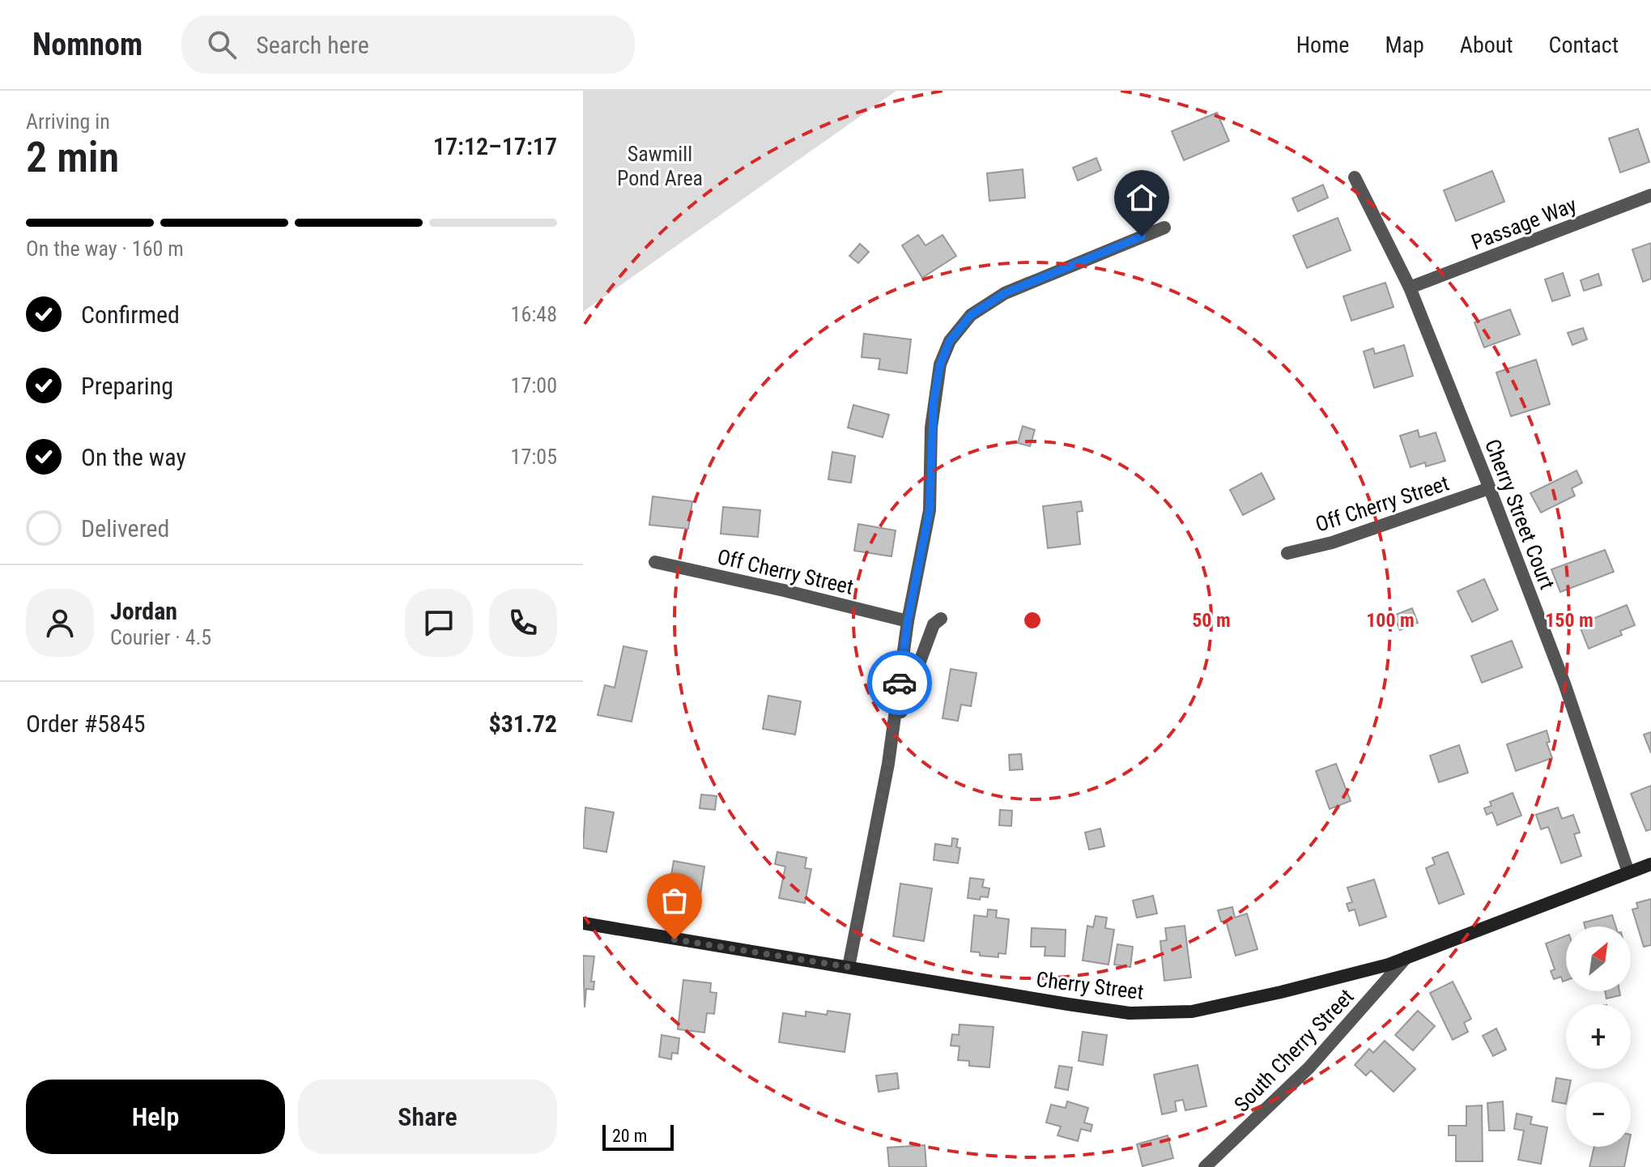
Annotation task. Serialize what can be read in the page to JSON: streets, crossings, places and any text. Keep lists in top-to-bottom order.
{
  "streets": {
    "main road": ["Cherry Street"],
    "street": [
      "Passage Way",
      "Off Cherry Street",
      "Cherry Street Court",
      "South Cherry Street"
    ]
  },
  "crossings": [
    ["Passage Way", "Cherry Street Court"],
    ["Off Cherry Street", "Cherry Street Court"],
    ["Cherry Street Court", "Cherry Street"],
    ["Cherry Street", "South Cherry Street"]
  ],
  "parks": ["Sawmill Pond Area"],
  "scale_bar": "20 m",
  "north": "top right",
  "page": {
    "header": "Nomnom",
    "search": "Search here",
    "nav": [
      "Home",
      "Map",
      "About",
      "Contact"
    ],
    "heading": ["2 min", "Arriving in", "17:12–17:17"],
    "panel": [
      "Jordan",
      "Courier · 4.5",
      "Order #5845",
      "$31.72"
    ],
    "bar": "On the way · 160 m",
    "list": [
      ["Confirmed", "16:48"],
      ["Preparing", "17:00"],
      ["On the way", "17:05"],
      "Delivered"
    ],
    "map_buttons": ["+", "−"],
    "buttons": ["Help", "Share"],
    "scale": "20 m"
  },
  "rings": ["50 m", "100 m", "150 m"]
}
